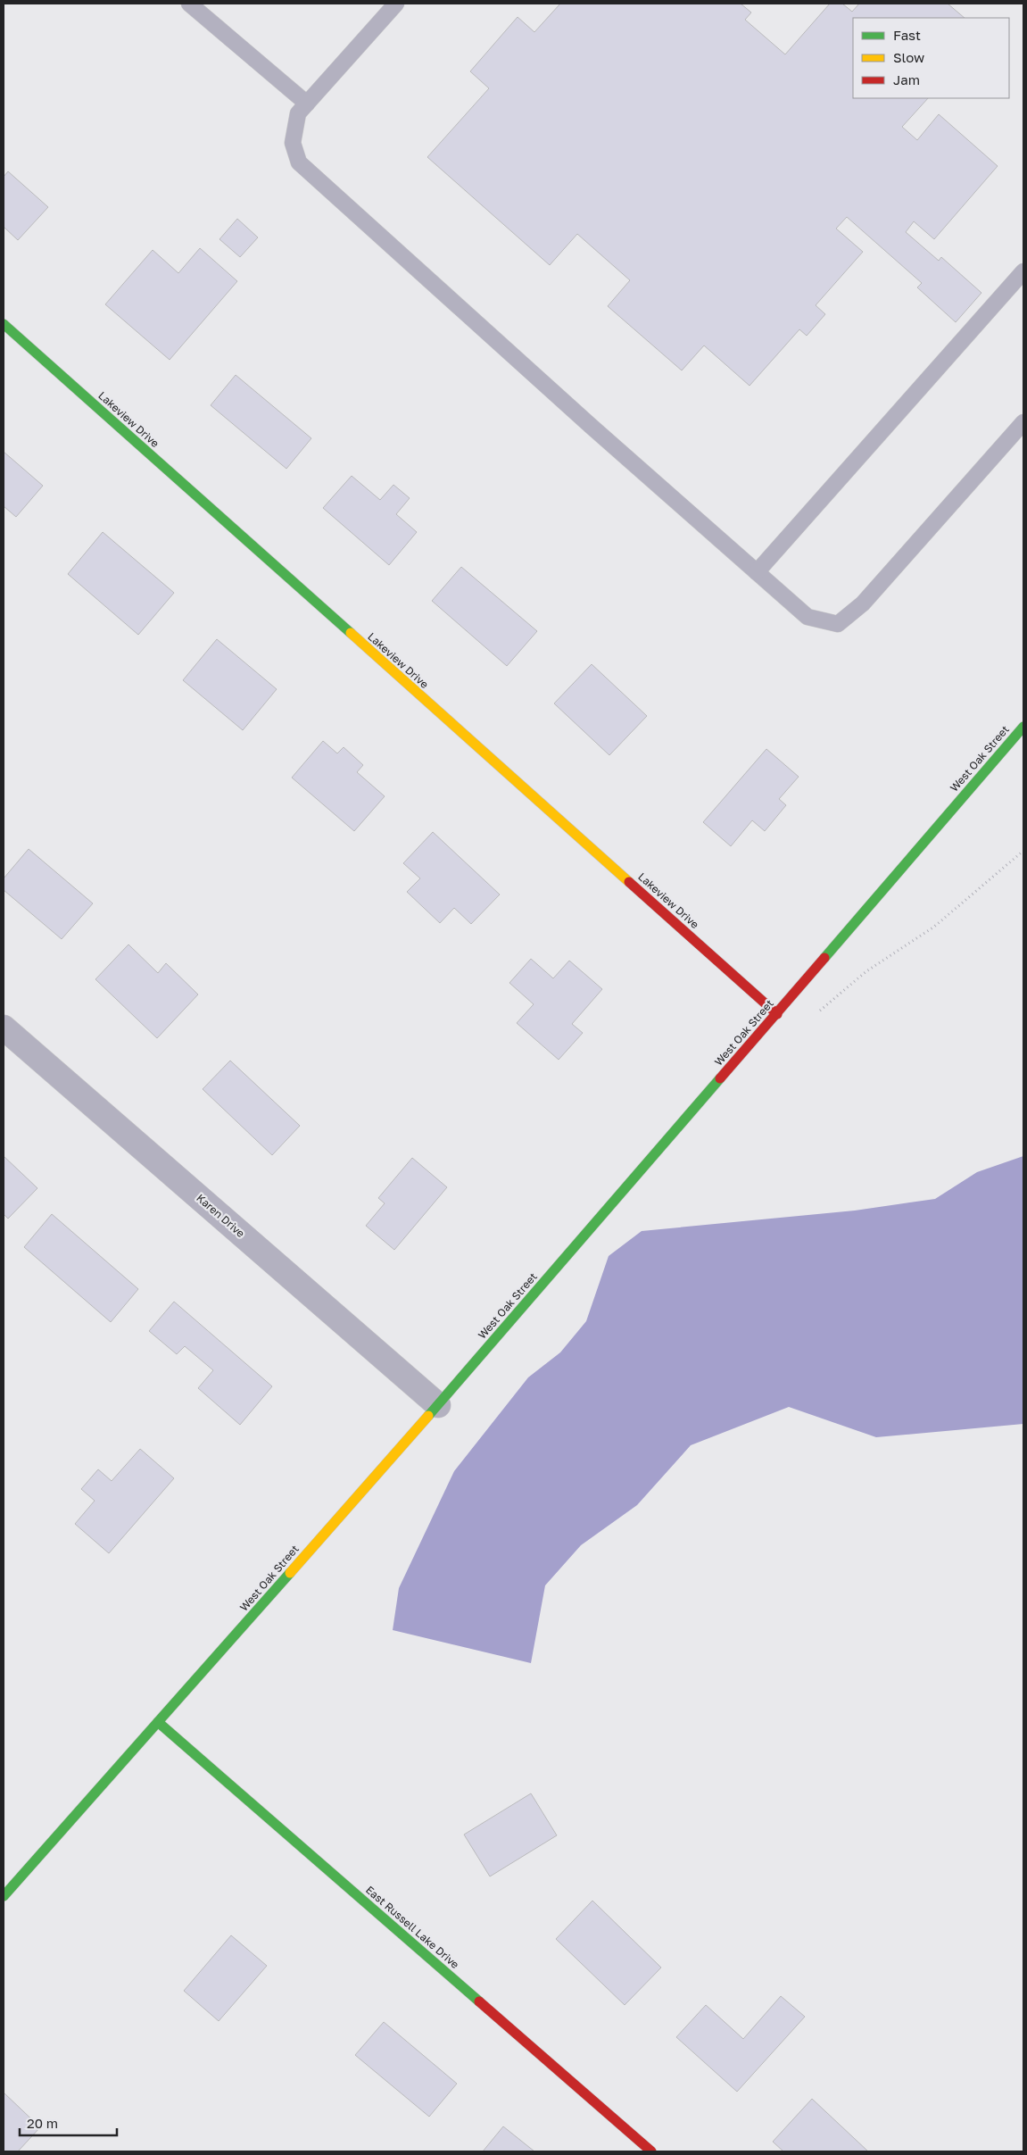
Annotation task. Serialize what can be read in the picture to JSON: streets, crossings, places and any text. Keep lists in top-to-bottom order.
{
  "streets": {
    "street": [
      "Lakeview Drive",
      "West Oak Street",
      "Karen Drive",
      "East Russell Lake Drive"
    ]
  },
  "crossings": [
    ["Lakeview Drive", "West Oak Street"],
    ["West Oak Street", "Karen Drive"],
    ["West Oak Street", "East Russell Lake Drive"]
  ],
  "legend": ["Fast", "Slow", "Jam"],
  "scale_bar": "20 m"
}
